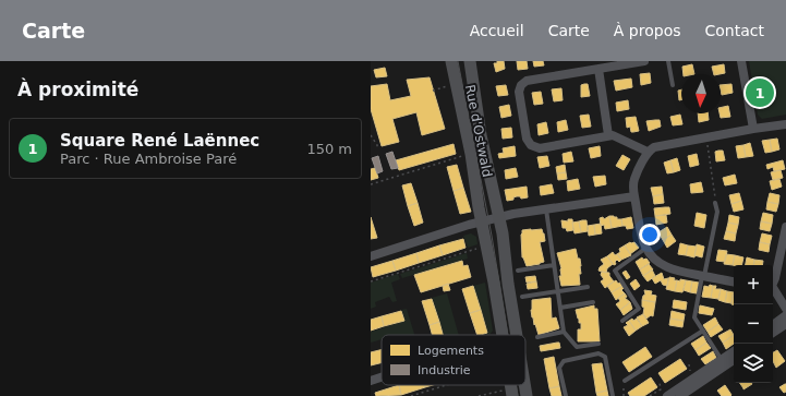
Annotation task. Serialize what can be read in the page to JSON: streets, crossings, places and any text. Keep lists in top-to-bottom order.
{
  "streets": {
    "main road": ["Rue d'Ostwald"]
  },
  "legend": ["Logements", "Industrie"],
  "north": "bottom",
  "page": {
    "header": "Carte",
    "nav": [
      "Accueil",
      "Carte",
      "À propos",
      "Contact"
    ],
    "heading": "À proximité",
    "pins": "1",
    "list": [
      {
        "mark": "1",
        "name": "Square René Laënnec",
        "note": "Parc · Rue Ambroise Paré",
        "value": "150 m"
      }
    ],
    "map_buttons": ["+", "−"]
  }
}
